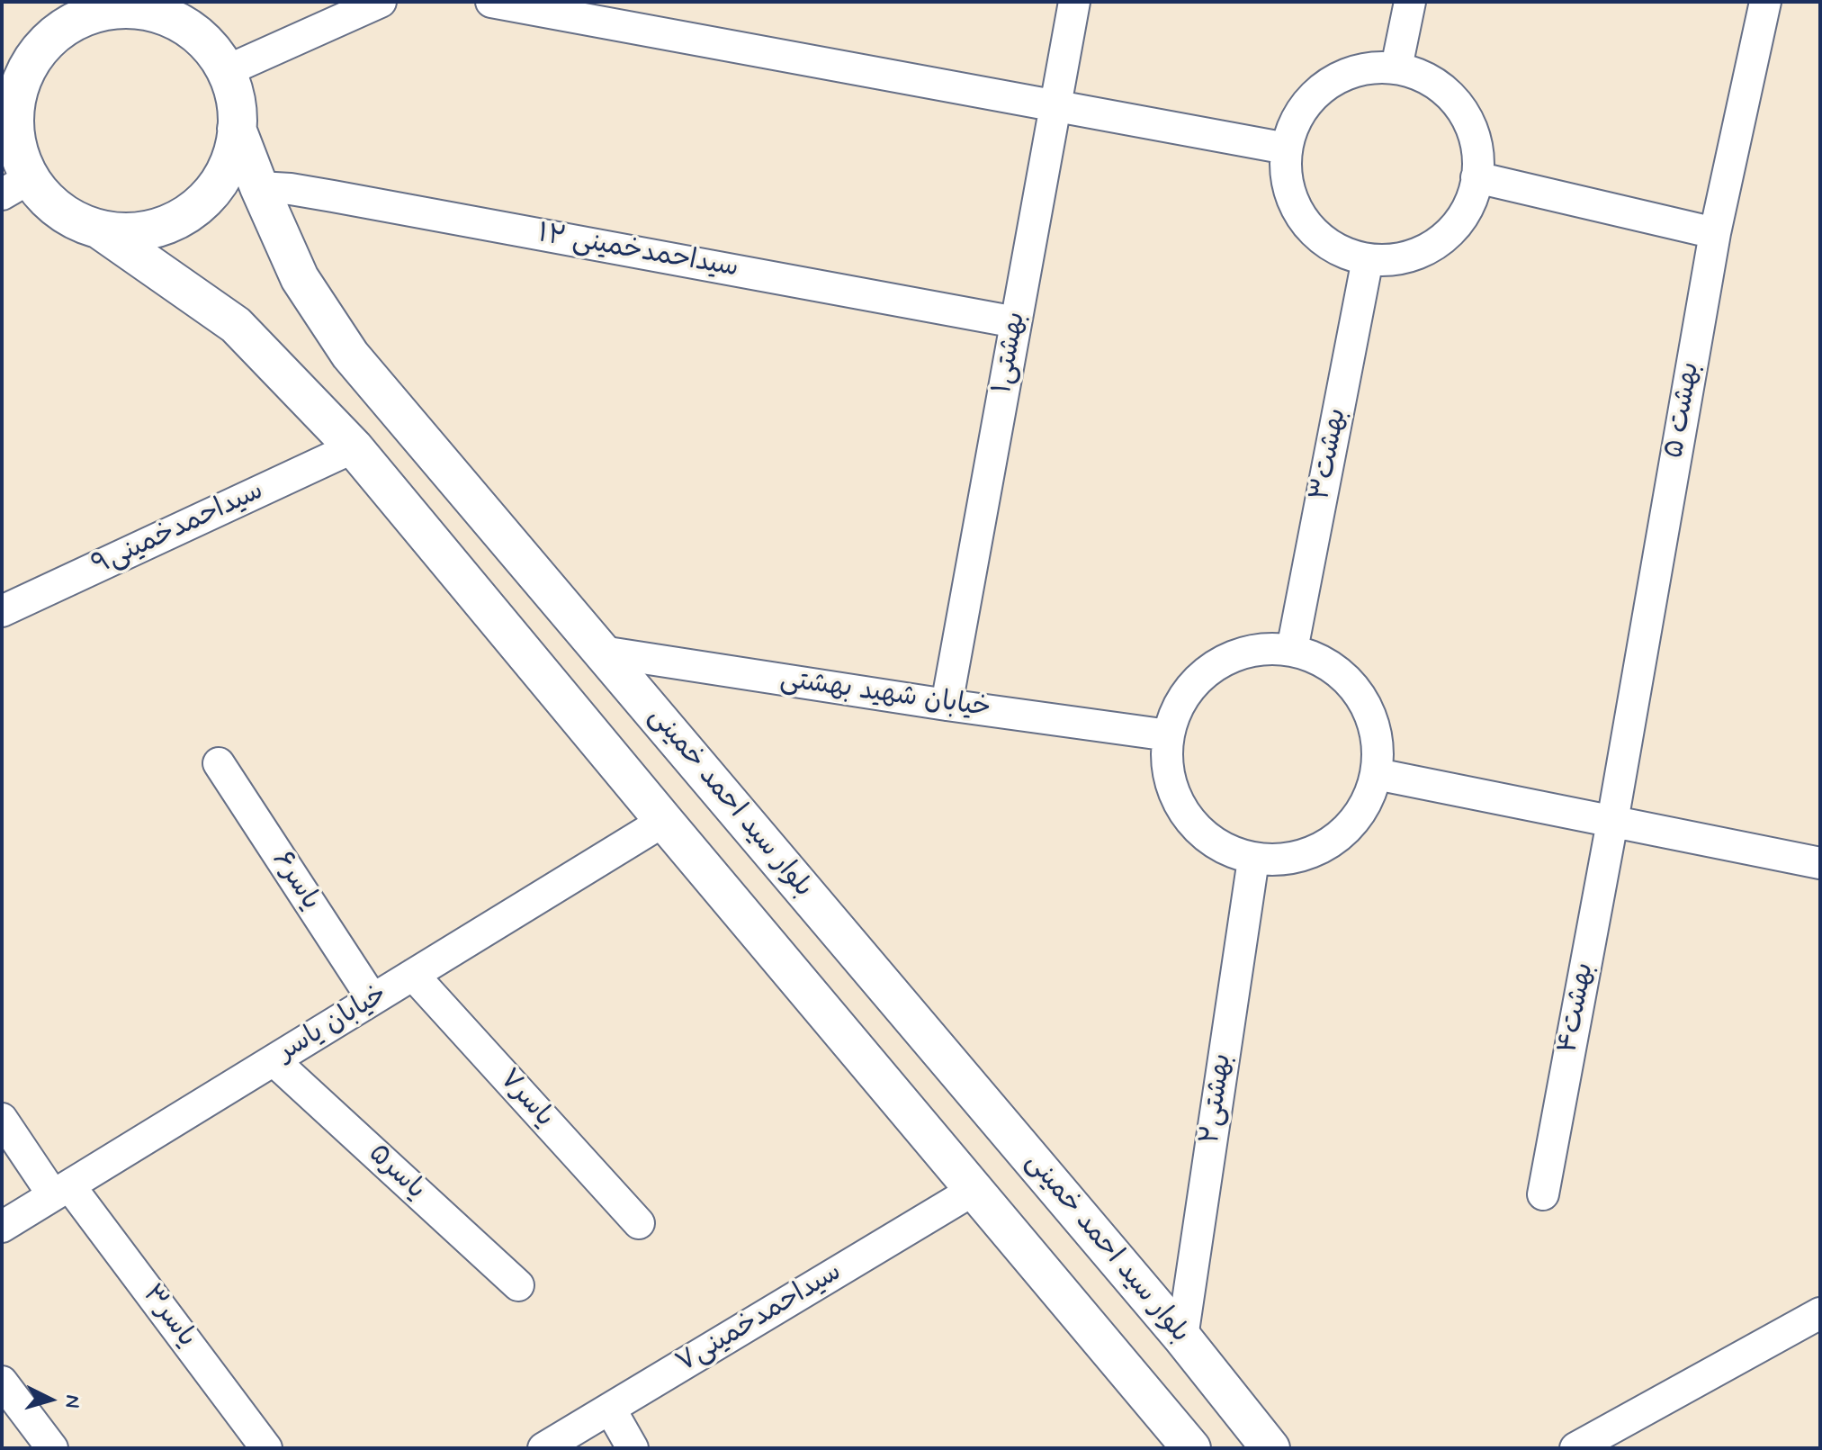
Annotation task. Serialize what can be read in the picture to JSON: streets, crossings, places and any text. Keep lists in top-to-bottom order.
{
  "streets": {
    "main road": ["بلوار سید احمد خمینی"],
    "street": [
      "سیداحمدخمینی ۱۲",
      "بهشتی۱",
      "بهشت ۵",
      "بهشت۳",
      "سیداحمدخمینی۹",
      "خیابان شهید بهشتی",
      "یاسر۶",
      "بهشت۴",
      "خیابان یاسر",
      "یاسر۷",
      "بهشتی۲",
      "یاسر۵",
      "یاسر۳",
      "سیداحمدخمینی۷"
    ]
  },
  "crossings": [
    ["سیداحمدخمینی ۱۲", "بهشتی۱"],
    ["سیداحمدخمینی ۱۲", "بلوار سید احمد خمینی"],
    ["بهشتی۱", "خیابان شهید بهشتی"],
    ["بهشت ۵", "بهشت۴"],
    ["بهشت۳", "خیابان شهید بهشتی"],
    ["بهشت۳", "بهشتی۲"],
    ["خیابان شهید بهشتی", "بلوار سید احمد خمینی"],
    ["خیابان شهید بهشتی", "بهشتی۲"],
    ["بلوار سید احمد خمینی", "بهشتی۲"],
    ["یاسر۶", "خیابان یاسر"],
    ["خیابان یاسر", "یاسر۷"],
    ["خیابان یاسر", "یاسر۵"],
    ["خیابان یاسر", "یاسر۳"]
  ],
  "north": "right"
}
